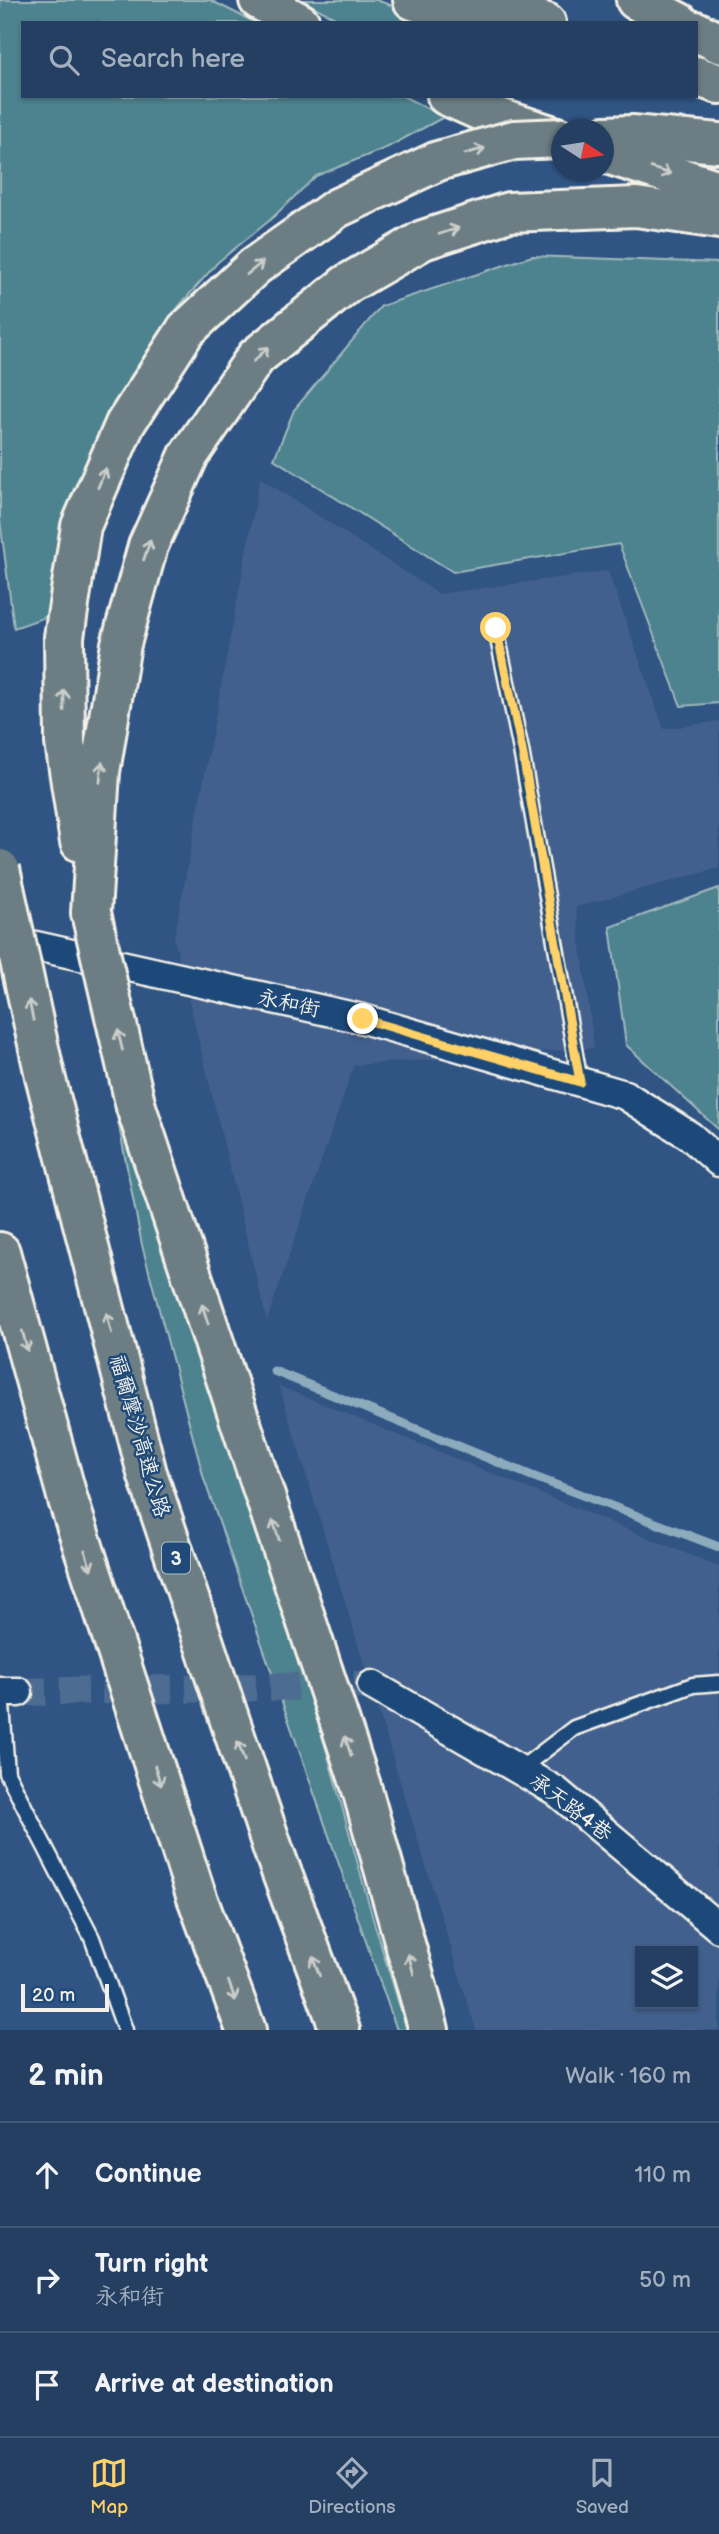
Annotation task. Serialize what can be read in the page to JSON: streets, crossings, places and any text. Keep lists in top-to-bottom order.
{
  "streets": {
    "highway": ["福爾摩沙高速公路", "3"],
    "street": ["永和街", "承天路4巷"]
  },
  "scale_bar": "20 m",
  "north": "right",
  "page": {
    "search": "Search here",
    "scale": "20 m",
    "heading": ["2 min", "Walk · 160 m"],
    "list": [
      ["Continue", "110 m"],
      ["Turn right", "永和街", "50 m"],
      "Arrive at destination"
    ],
    "nav": ["Map", "Directions", "Saved"]
  }
}
